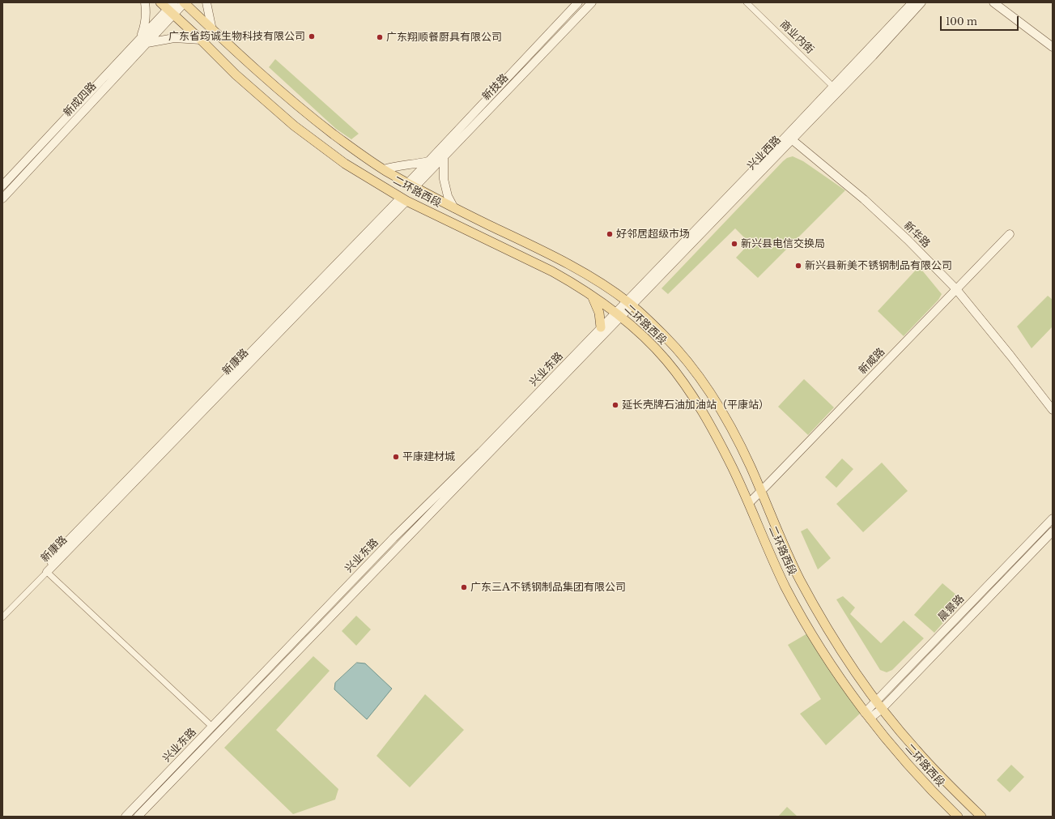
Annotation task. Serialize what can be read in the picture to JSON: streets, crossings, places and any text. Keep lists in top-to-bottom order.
{
  "streets": {
    "main road": ["二环路西段"],
    "street": [
      "商业内街",
      "新技路",
      "新成四路",
      "兴业西路",
      "新华路",
      "新威路",
      "新康路",
      "兴业东路",
      "晨景路"
    ]
  },
  "crossings": [
    ["商业内街", "兴业西路"],
    ["新技路", "二环路西段"],
    ["新成四路", "二环路西段"],
    ["兴业西路", "二环路西段"],
    ["兴业西路", "新华路"],
    ["兴业西路", "兴业东路"],
    ["二环路西段", "新威路"],
    ["二环路西段", "新康路"],
    ["二环路西段", "兴业东路"],
    ["二环路西段", "晨景路"],
    ["新华路", "新威路"]
  ],
  "places": [
    "广东省筠诚生物科技有限公司",
    "广东翔顺餐厨具有限公司",
    "好邻居超级市场",
    "新兴县电信交换局",
    "新兴县新美不锈钢制品有限公司",
    "延长壳牌石油加油站（平康站）",
    "平康建材城",
    "广东三A不锈钢制品集团有限公司"
  ],
  "scale_bar": "100 m"
}
